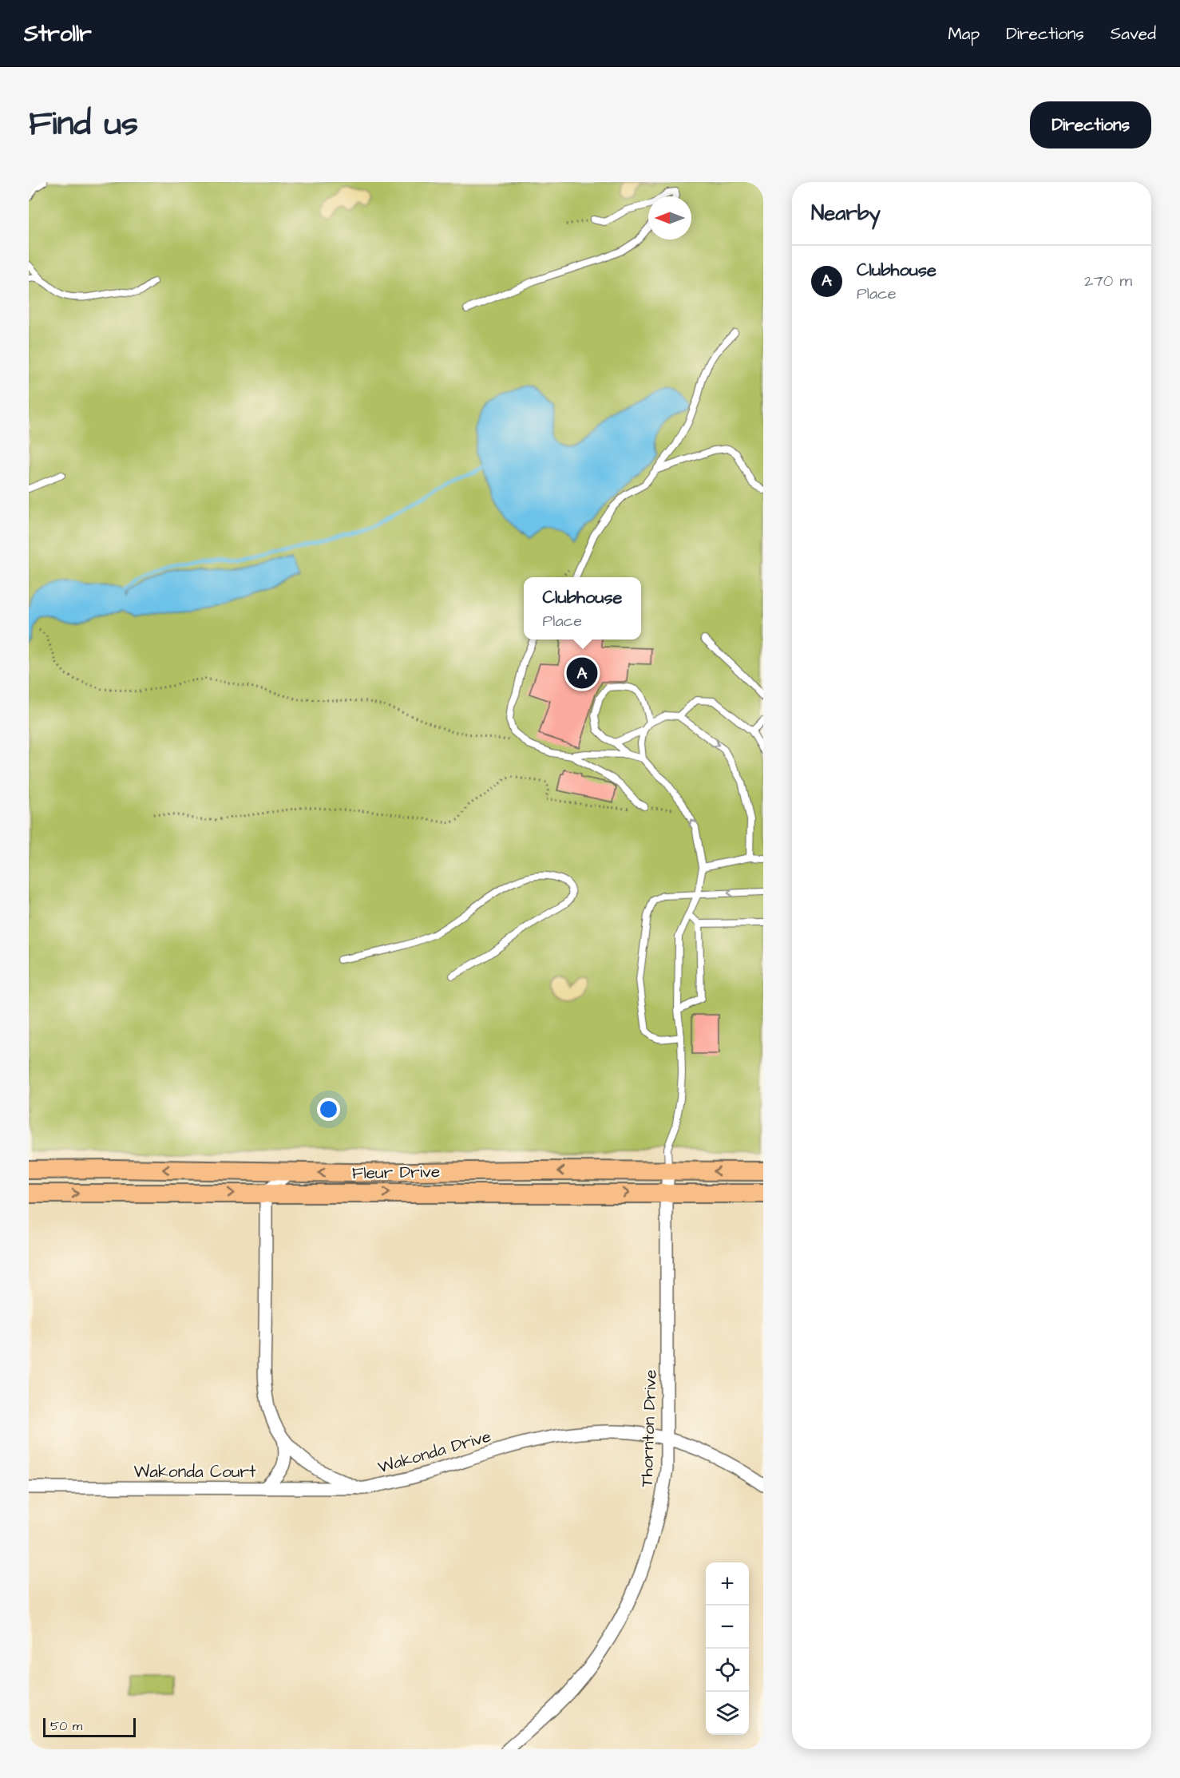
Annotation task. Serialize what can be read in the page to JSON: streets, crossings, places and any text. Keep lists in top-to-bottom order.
{
  "streets": {
    "main road": ["Fleur Drive"],
    "street": ["Thornton Drive", "Wakonda Drive", "Wakonda Court"]
  },
  "crossings": [
    ["Fleur Drive", "Thornton Drive"],
    ["Fleur Drive", "Wakonda Drive"],
    ["Thornton Drive", "Wakonda Drive"],
    ["Wakonda Drive", "Wakonda Court"]
  ],
  "scale_bar": "50 m",
  "north": "left",
  "page": {
    "header": "Strollr",
    "nav": ["Map", "Directions", "Saved"],
    "title": "Find us",
    "buttons": "Directions",
    "heading": "Nearby",
    "list": [
      {
        "mark": "A",
        "name": "Clubhouse",
        "note": "Place",
        "value": "270 m"
      }
    ],
    "popup": ["Clubhouse", "Place"],
    "pins": "A",
    "map_buttons": ["+", "−"],
    "scale": "50 m"
  }
}
